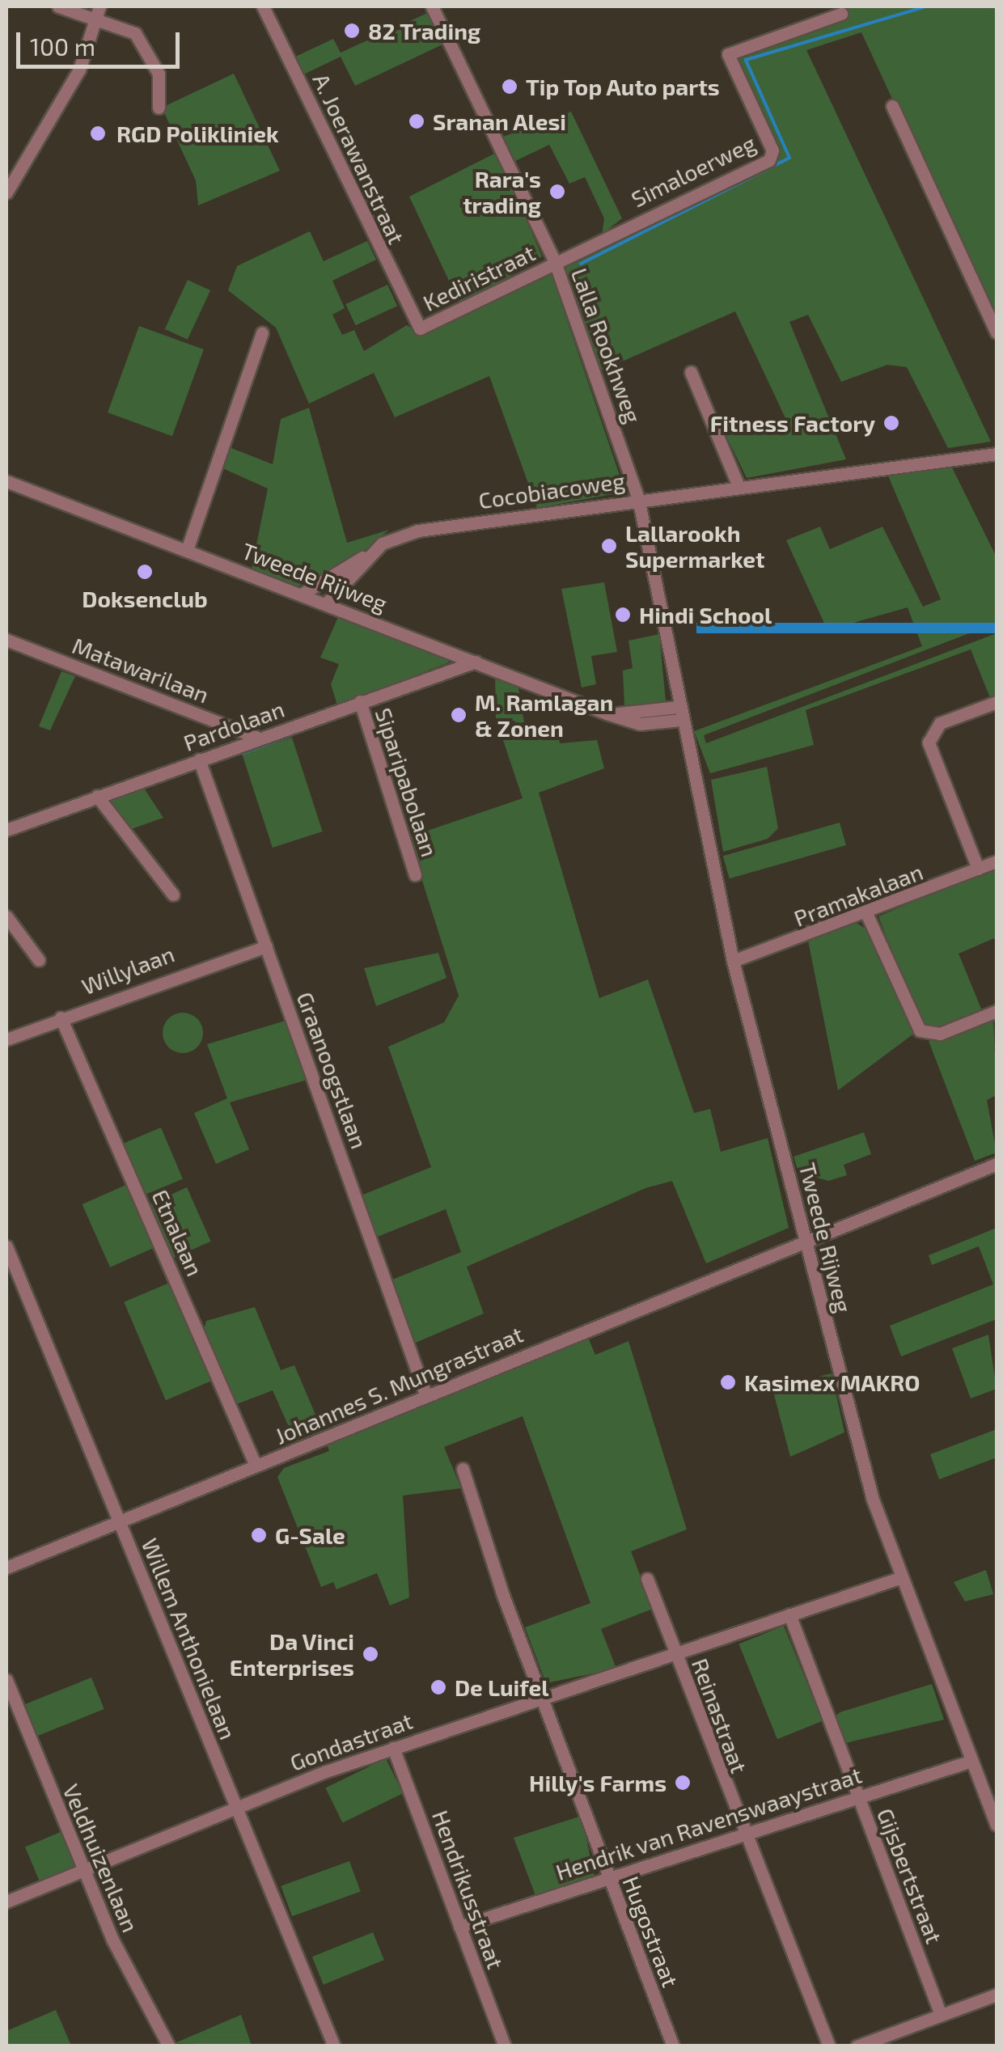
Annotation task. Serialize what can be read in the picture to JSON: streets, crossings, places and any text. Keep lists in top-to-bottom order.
{
  "streets": {
    "street": [
      "A. Joerawanstraat",
      "Simaloerweg",
      "Kediristraat",
      "Lalla Rookhweg",
      "Cocobiacoweg",
      "Tweede Rijweg",
      "Matawarilaan",
      "Pardolaan",
      "Siparipabolaan",
      "Pramakalaan",
      "Willylaan",
      "Graanoogstlaan",
      "Etnalaan",
      "Johannes S. Mungrastraat",
      "Willem Anthonielaan",
      "Reinastraat",
      "Gondastraat",
      "Hendrik van Ravenswaaystraat",
      "Veldhuizenlaan",
      "Gijsbertstraat",
      "Hendrikusstraat",
      "Hugostraat"
    ]
  },
  "crossings": [
    ["A. Joerawanstraat", "Kediristraat"],
    ["Simaloerweg", "Kediristraat"],
    ["Simaloerweg", "Lalla Rookhweg"],
    ["Kediristraat", "Lalla Rookhweg"],
    ["Lalla Rookhweg", "Cocobiacoweg"],
    ["Lalla Rookhweg", "Tweede Rijweg"],
    ["Cocobiacoweg", "Tweede Rijweg"],
    ["Tweede Rijweg", "Pardolaan"],
    ["Tweede Rijweg", "Pramakalaan"],
    ["Tweede Rijweg", "Johannes S. Mungrastraat"],
    ["Tweede Rijweg", "Gondastraat"],
    ["Tweede Rijweg", "Hendrik van Ravenswaaystraat"],
    ["Matawarilaan", "Pardolaan"],
    ["Pardolaan", "Siparipabolaan"],
    ["Pardolaan", "Graanoogstlaan"],
    ["Willylaan", "Graanoogstlaan"],
    ["Willylaan", "Etnalaan"],
    ["Graanoogstlaan", "Johannes S. Mungrastraat"],
    ["Etnalaan", "Johannes S. Mungrastraat"],
    ["Johannes S. Mungrastraat", "Willem Anthonielaan"],
    ["Willem Anthonielaan", "Gondastraat"],
    ["Reinastraat", "Gondastraat"],
    ["Reinastraat", "Hendrik van Ravenswaaystraat"],
    ["Gondastraat", "Veldhuizenlaan"],
    ["Gondastraat", "Gijsbertstraat"],
    ["Gondastraat", "Hendrikusstraat"],
    ["Gondastraat", "Hugostraat"],
    ["Hendrik van Ravenswaaystraat", "Gijsbertstraat"],
    ["Hendrik van Ravenswaaystraat", "Hendrikusstraat"],
    ["Hendrik van Ravenswaaystraat", "Hugostraat"]
  ],
  "places": [
    "82 Trading",
    "Tip Top Auto parts",
    "Sranan Alesi",
    "RGD Polikliniek",
    "Rara's trading",
    "Fitness Factory",
    "Lallarookh Supermarket",
    "Doksenclub",
    "Hindi School",
    "M. Ramlagan & Zonen",
    "Kasimex MAKRO",
    "G-Sale",
    "Da Vinci Enterprises",
    "De Luifel",
    "Hilly's Farms"
  ],
  "scale_bar": "100 m"
}
